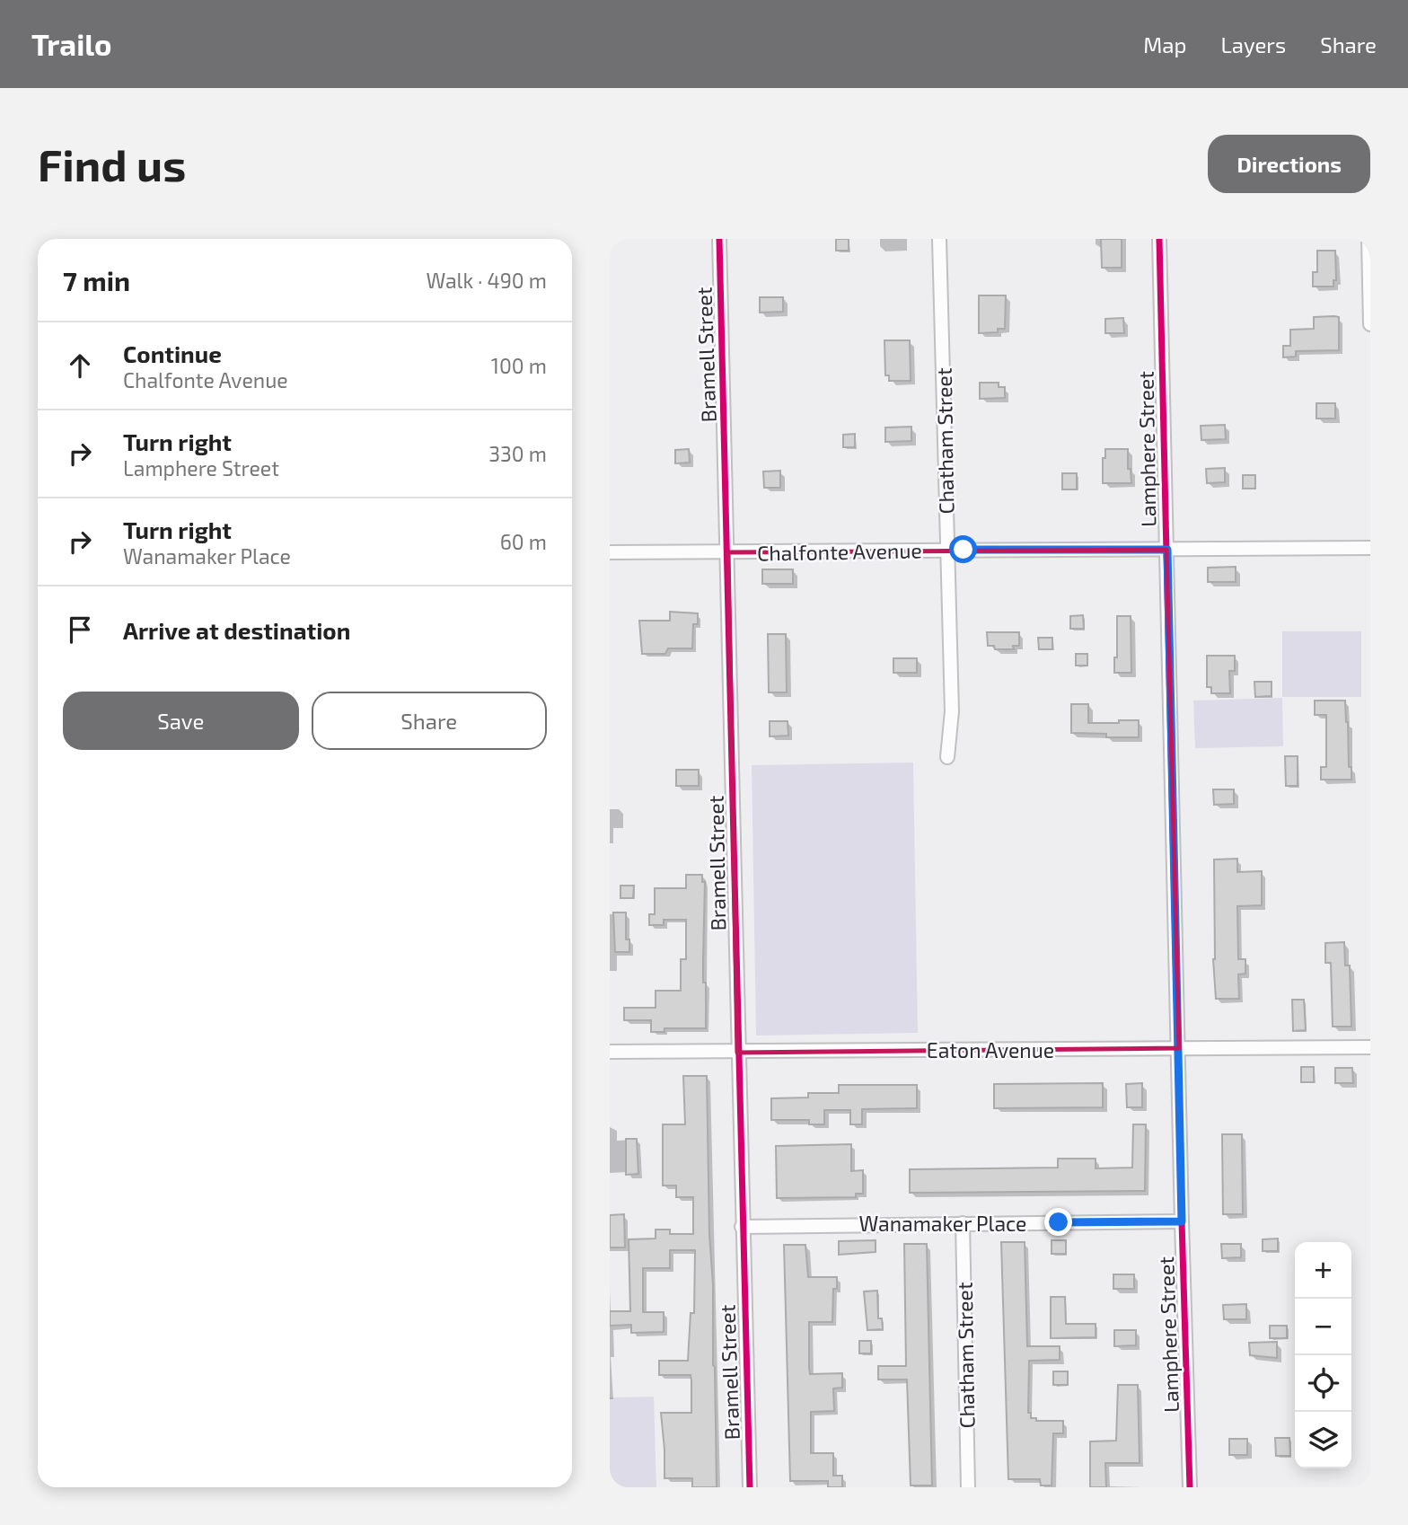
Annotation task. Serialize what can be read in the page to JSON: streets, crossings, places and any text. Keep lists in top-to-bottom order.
{
  "streets": {
    "street": [
      "Bramell Street",
      "Chatham Street",
      "Lamphere Street",
      "Chalfonte Avenue",
      "Eaton Avenue",
      "Wanamaker Place"
    ]
  },
  "crossings": [
    ["Bramell Street", "Chalfonte Avenue"],
    ["Bramell Street", "Eaton Avenue"],
    ["Bramell Street", "Wanamaker Place"],
    ["Chatham Street", "Chalfonte Avenue"],
    ["Chatham Street", "Wanamaker Place"],
    ["Lamphere Street", "Chalfonte Avenue"],
    ["Lamphere Street", "Eaton Avenue"],
    ["Lamphere Street", "Wanamaker Place"]
  ],
  "page": {
    "header": "Trailo",
    "nav": ["Map", "Layers", "Share"],
    "buttons": [
      "Directions",
      ["Save", "Share"]
    ],
    "title": "Find us",
    "heading": ["7 min", "Walk · 490 m"],
    "list": [
      ["Continue", "Chalfonte Avenue", "100 m"],
      ["Turn right", "Lamphere Street", "330 m"],
      ["Turn right", "Wanamaker Place", "60 m"],
      "Arrive at destination"
    ],
    "map_buttons": ["+", "−"]
  }
}
